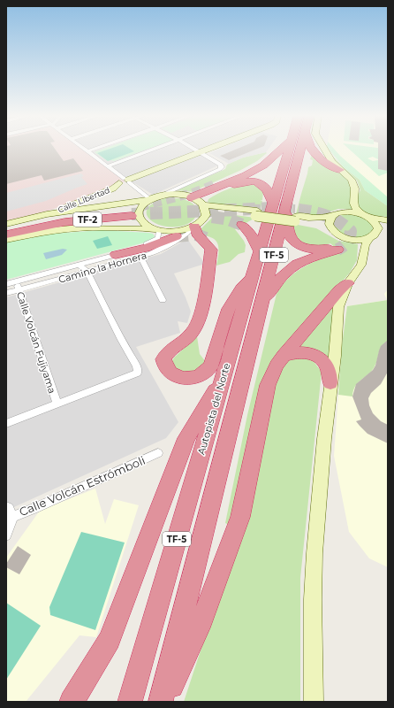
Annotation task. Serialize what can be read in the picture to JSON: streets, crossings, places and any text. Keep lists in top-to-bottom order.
{
  "streets": {
    "highway": ["TF-5", "Autopista del Norte"],
    "street": [
      "Calle Libertad",
      "Camino la Hornera",
      "Calle Volcán Fujiyama",
      "Calle Volcán Estrómboli"
    ]
  },
  "crossings": [
    ["Camino la Hornera", "Calle Volcán Fujiyama"]
  ]
}
